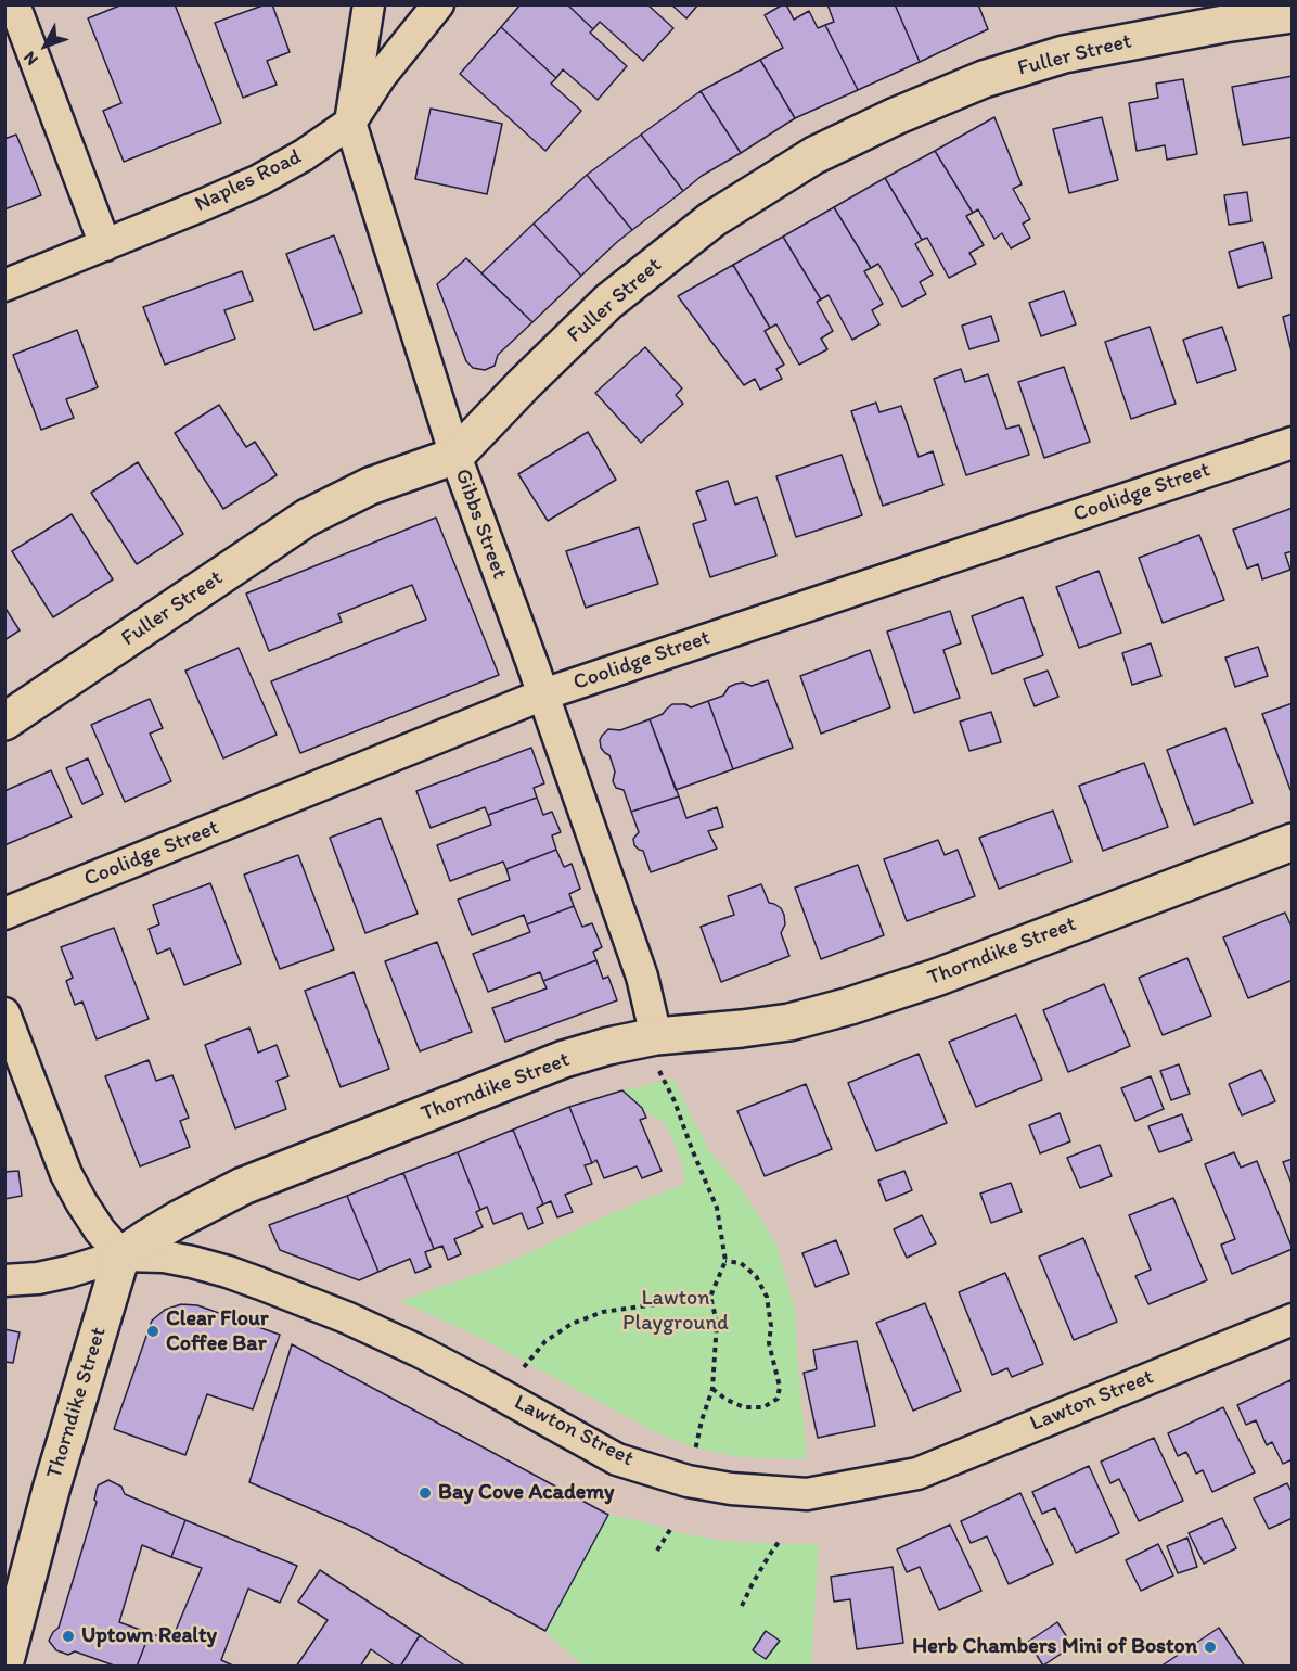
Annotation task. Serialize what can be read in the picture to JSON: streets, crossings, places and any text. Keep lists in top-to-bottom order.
{
  "streets": {
    "street": [
      "Fuller Street",
      "Naples Road",
      "Coolidge Street",
      "Gibbs Street",
      "Thorndike Street",
      "Lawton Street"
    ]
  },
  "crossings": [
    ["Fuller Street", "Gibbs Street"],
    ["Naples Road", "Gibbs Street"],
    ["Coolidge Street", "Gibbs Street"],
    ["Gibbs Street", "Thorndike Street"],
    ["Thorndike Street", "Lawton Street"]
  ],
  "parks": ["Lawton Playground"],
  "places": [
    "Clear Flour Coffee Bar",
    "Bay Cove Academy",
    "Uptown Realty",
    "Herb Chambers Mini of Boston"
  ],
  "north": "bottom left"
}
